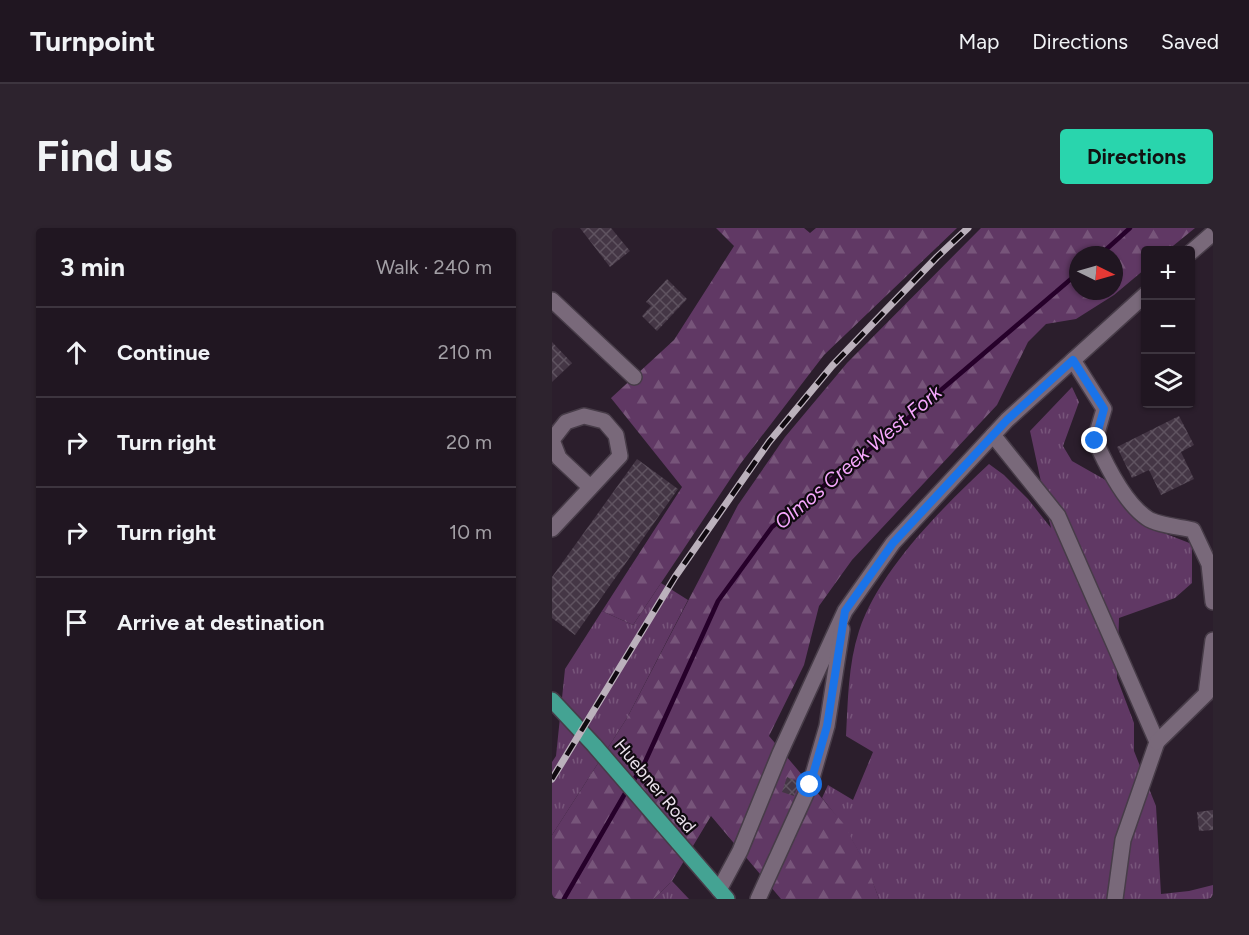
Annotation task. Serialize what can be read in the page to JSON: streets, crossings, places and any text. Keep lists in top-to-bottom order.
{
  "streets": {
    "main road": ["Huebner Road"]
  },
  "water": ["Olmos Creek West Fork"],
  "north": "right",
  "page": {
    "header": "Turnpoint",
    "nav": ["Map", "Directions", "Saved"],
    "buttons": "Directions",
    "title": "Find us",
    "heading": ["3 min", "Walk · 240 m"],
    "map_buttons": ["+", "−"],
    "list": [
      ["Continue", "210 m"],
      ["Turn right", "20 m"],
      ["Turn right", "10 m"],
      "Arrive at destination"
    ]
  }
}
